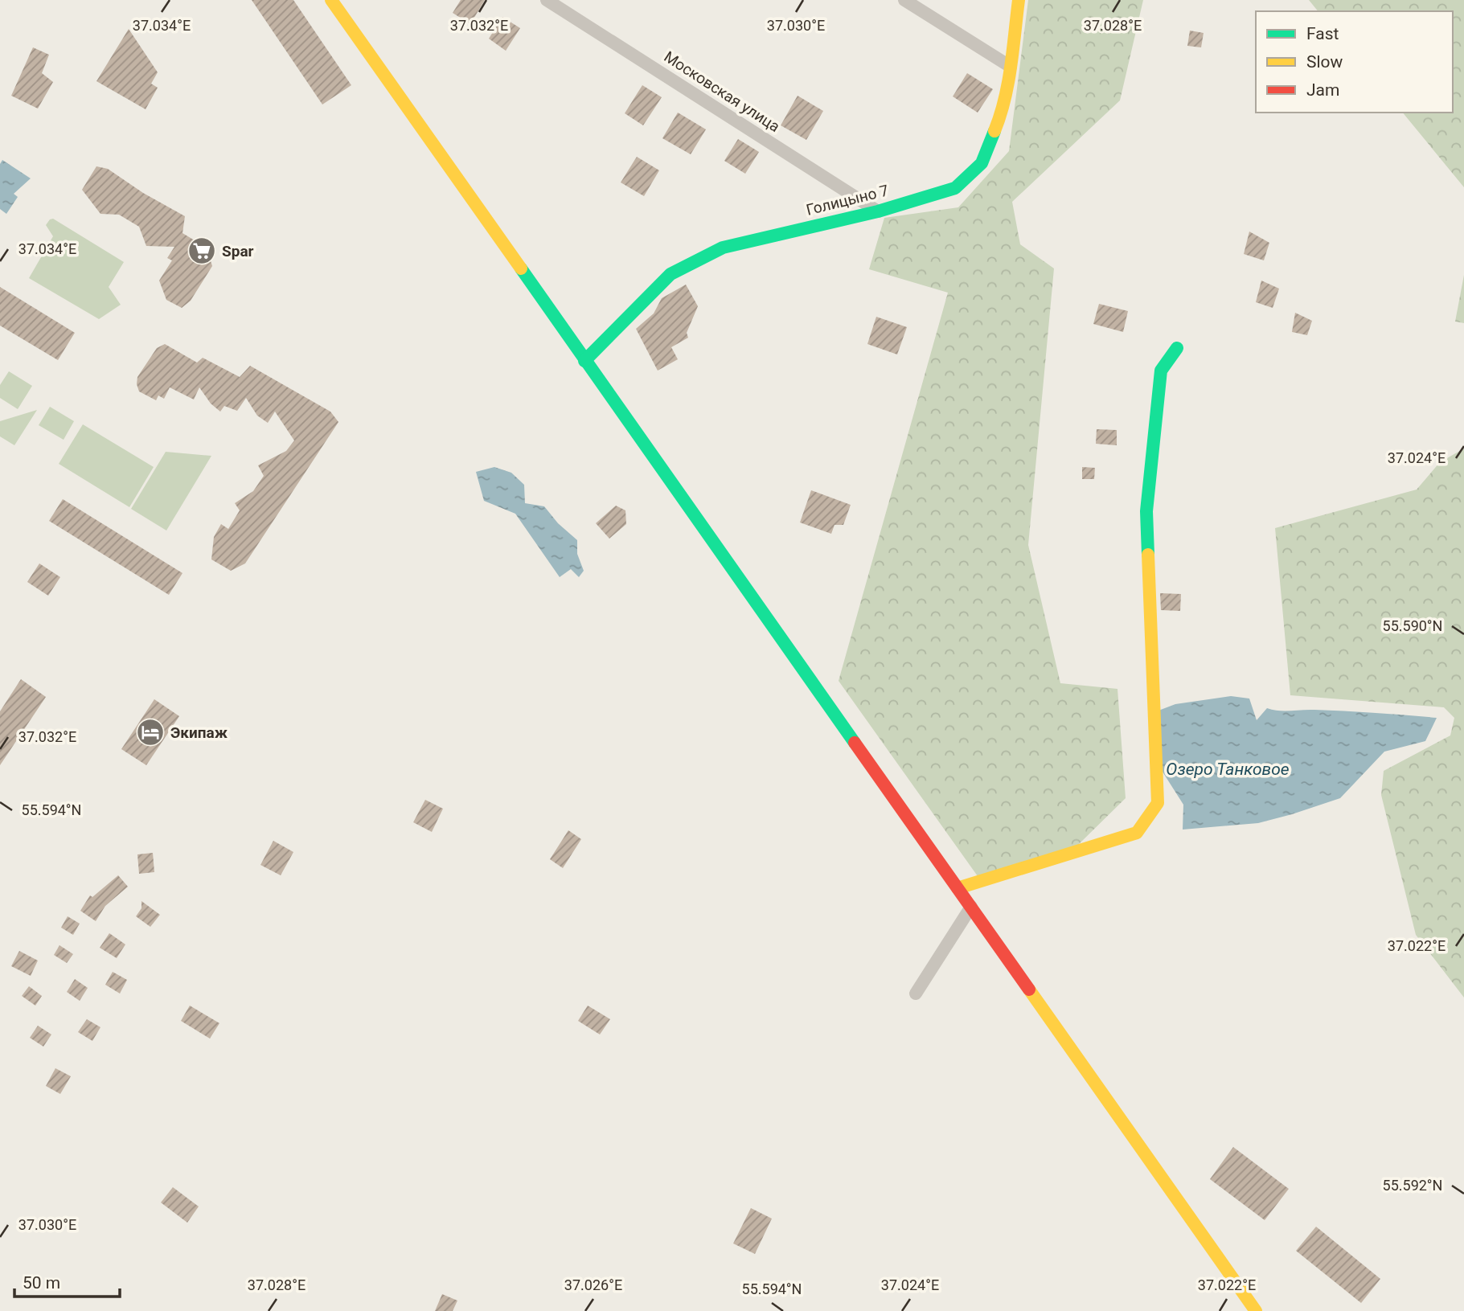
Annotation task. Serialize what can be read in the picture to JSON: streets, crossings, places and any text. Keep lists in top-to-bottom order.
{
  "streets": {
    "street": ["Московская улица", "Голицыно 7"]
  },
  "crossings": [
    ["Московская улица", "Голицыно 7"]
  ],
  "water": ["Озеро Танковое"],
  "places": {
    "supermarket": ["Spar"],
    "hotel": ["Экипаж"]
  },
  "legend": ["Fast", "Slow", "Jam"],
  "scale_bar": "50 m",
  "coordinates": [
    "37.034°E",
    "37.032°E",
    "37.030°E",
    "37.028°E",
    "37.024°E",
    "55.590°N",
    "55.594°N",
    "37.022°E",
    "55.592°N",
    "37.026°E"
  ]
}
